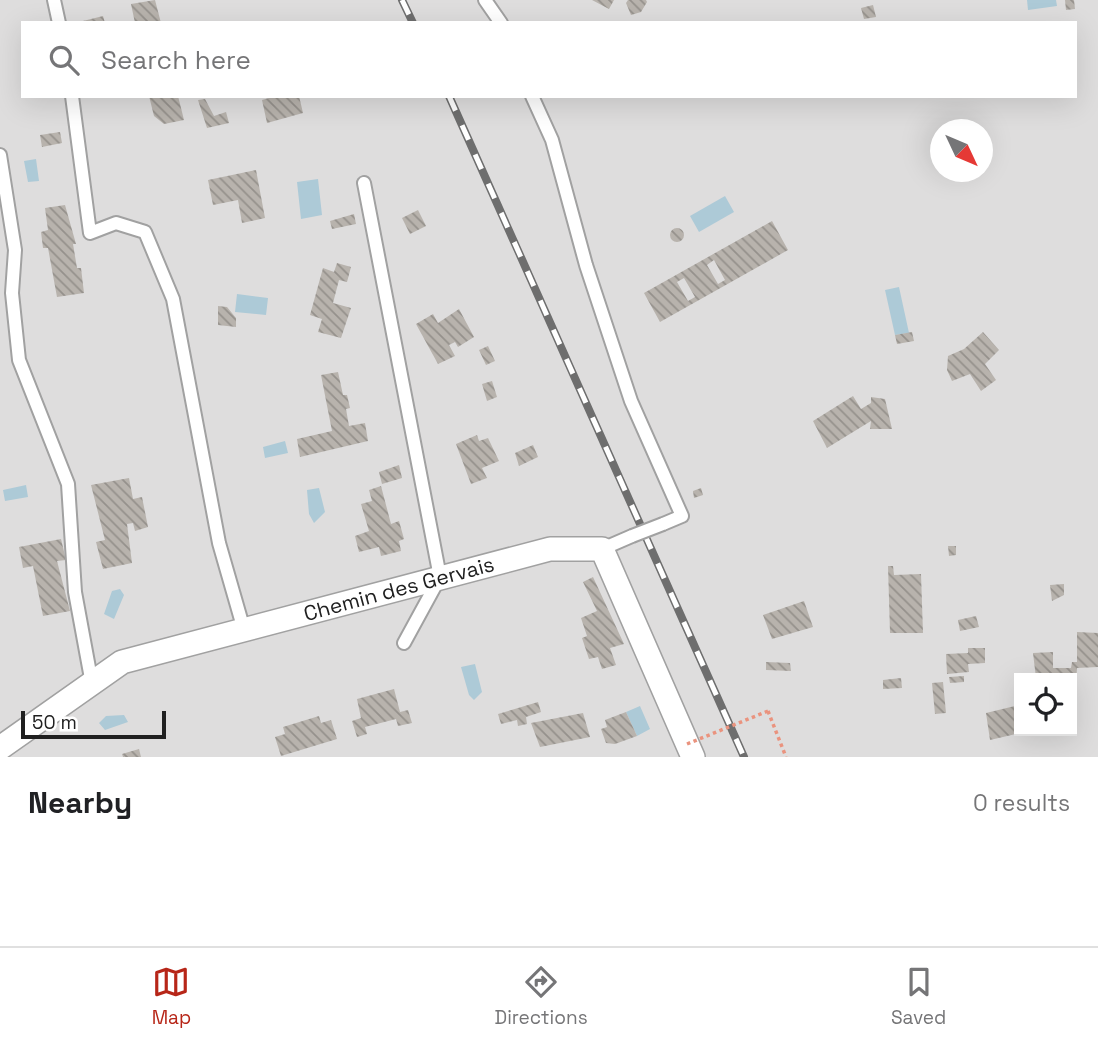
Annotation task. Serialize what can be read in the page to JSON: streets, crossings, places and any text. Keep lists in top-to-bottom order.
{
  "streets": {
    "street": ["Chemin des Gervais"]
  },
  "scale_bar": "50 m",
  "north": "bottom right",
  "page": {
    "search": "Search here",
    "scale": "50 m",
    "heading": ["Nearby", "0 results"],
    "nav": ["Map", "Directions", "Saved"]
  }
}
